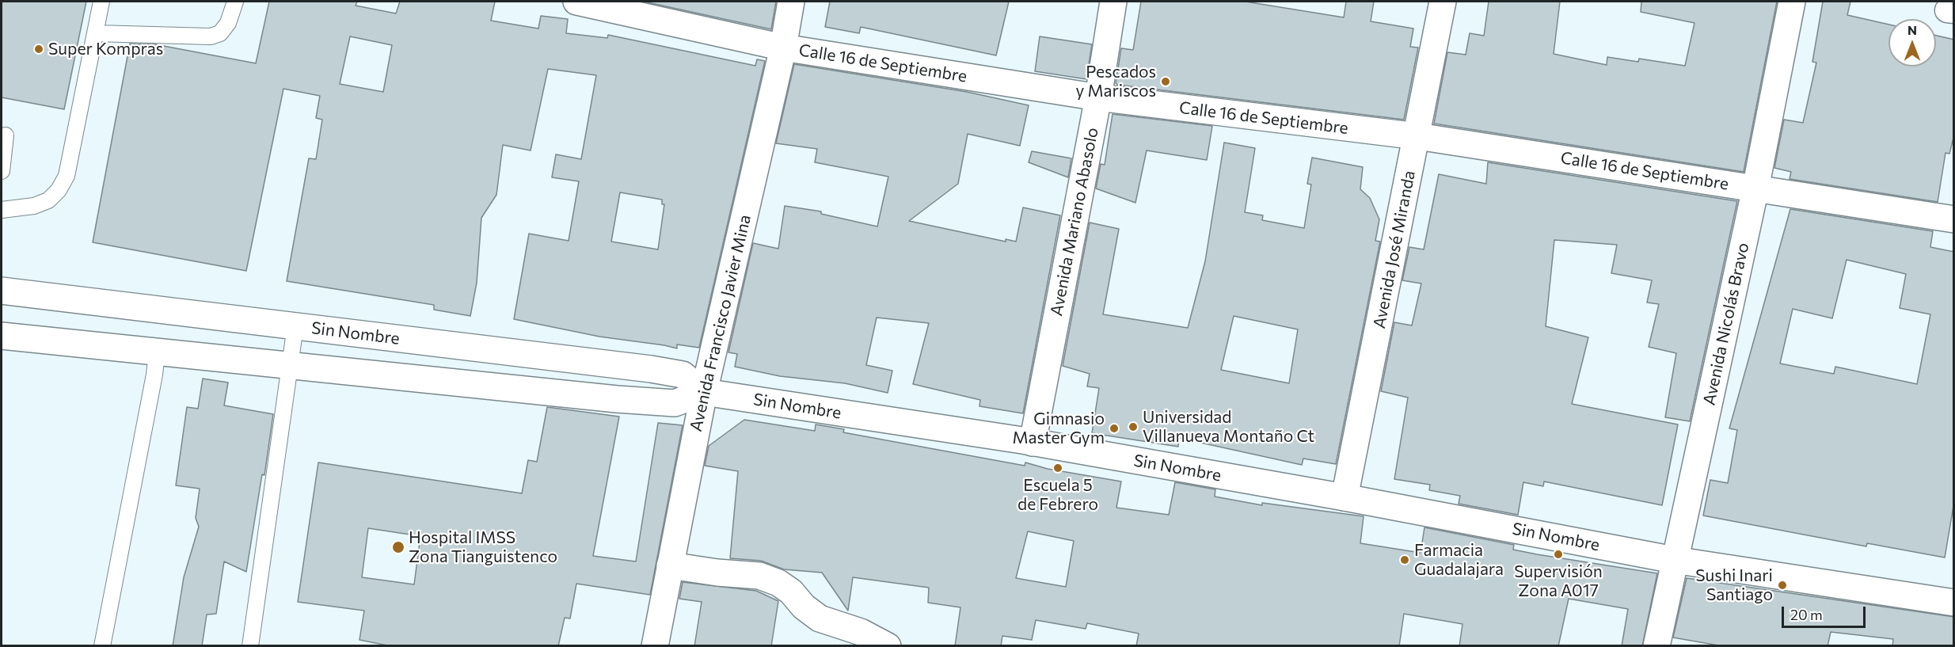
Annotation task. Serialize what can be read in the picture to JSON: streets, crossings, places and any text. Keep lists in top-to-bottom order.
{
  "streets": {
    "street": [
      "Calle 16 de Septiembre",
      "Avenida Mariano Abasolo",
      "Avenida José Miranda",
      "Avenida Francisco Javier Mina",
      "Avenida Nicolás Bravo",
      "Sin Nombre"
    ]
  },
  "crossings": [
    ["Calle 16 de Septiembre", "Avenida Mariano Abasolo"],
    ["Calle 16 de Septiembre", "Avenida José Miranda"],
    ["Calle 16 de Septiembre", "Avenida Francisco Javier Mina"],
    ["Calle 16 de Septiembre", "Avenida Nicolás Bravo"],
    ["Avenida Mariano Abasolo", "Sin Nombre"],
    ["Avenida José Miranda", "Sin Nombre"],
    ["Avenida Francisco Javier Mina", "Sin Nombre"],
    ["Avenida Nicolás Bravo", "Sin Nombre"]
  ],
  "places": [
    "Super Kompras",
    "Pescados y Mariscos",
    "Universidad Villanueva Montaño Ct",
    "Gimnasio Master Gym",
    "Escuela 5 de Febrero",
    "Hospital IMSS Zona Tianguistenco",
    "Supervisión Zona A017",
    "Farmacia Guadalajara",
    "Sushi Inari Santiago"
  ],
  "scale_bar": "20 m",
  "north": "top"
}
